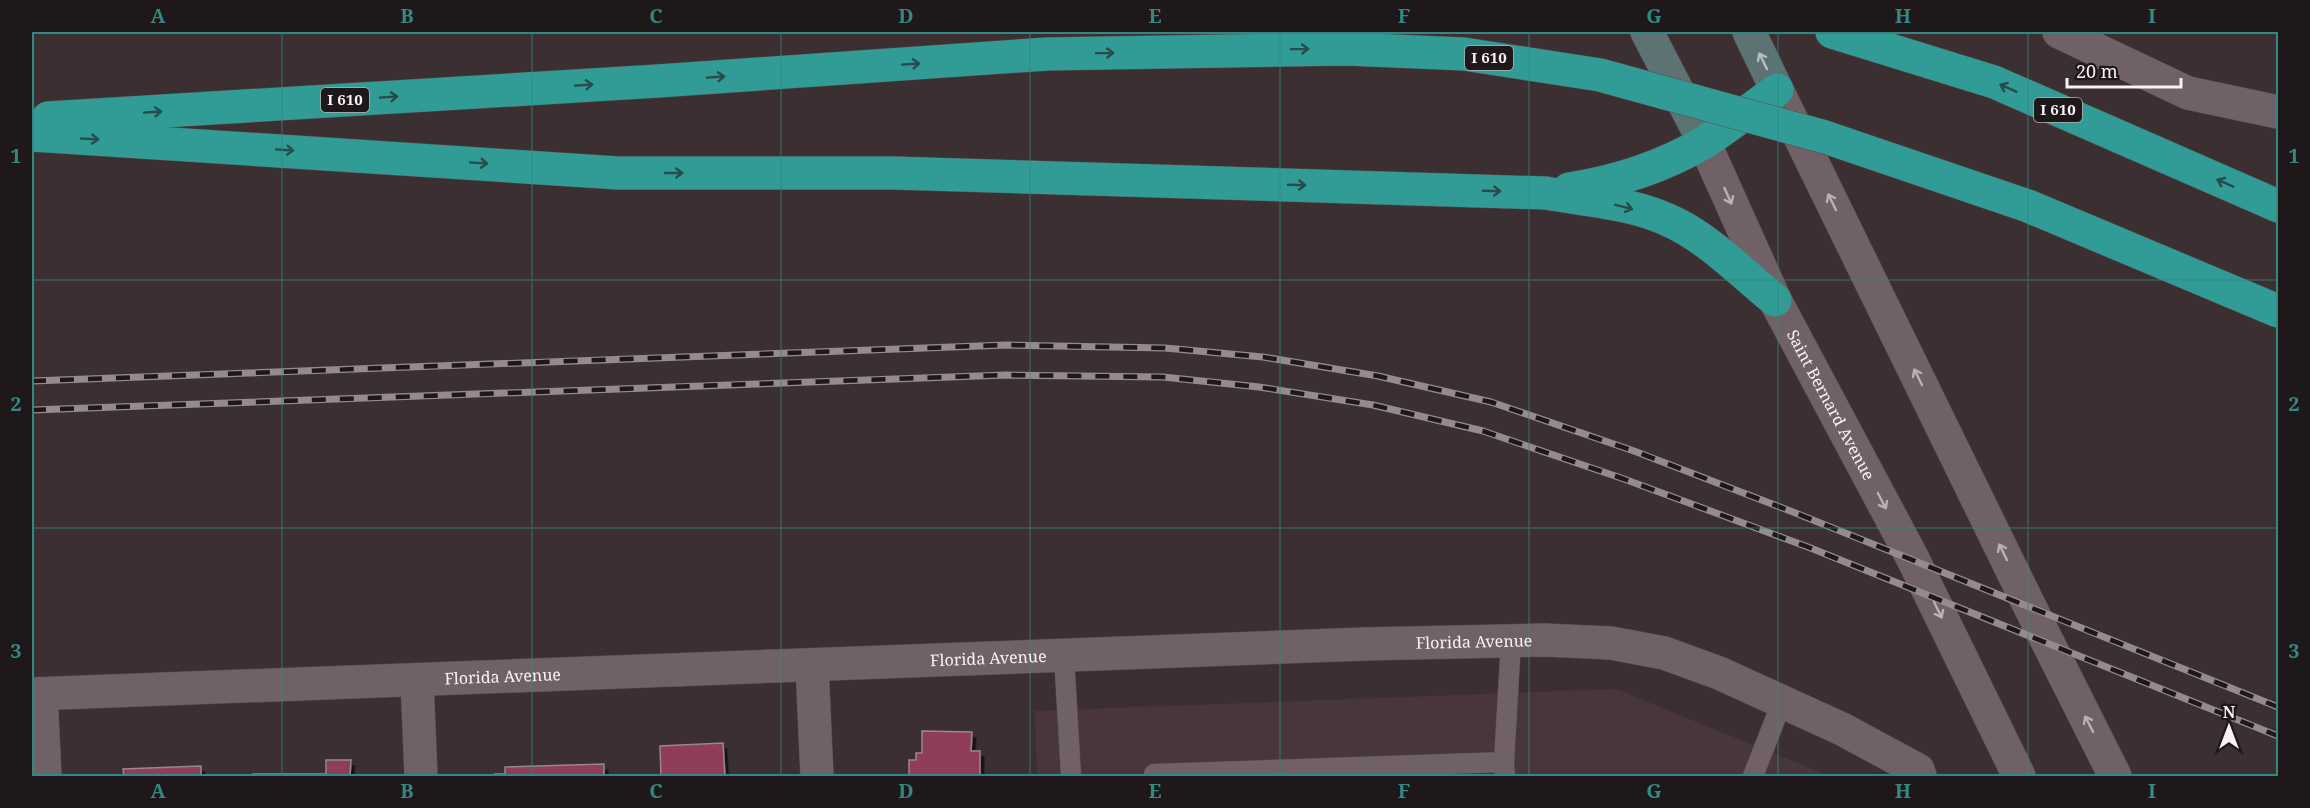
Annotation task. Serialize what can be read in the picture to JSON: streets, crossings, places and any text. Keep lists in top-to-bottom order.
{
  "streets": {
    "highway": ["I 610"],
    "main road": ["Saint Bernard Avenue"],
    "street": ["Florida Avenue"]
  },
  "one_way": ["Saint Bernard Avenue"],
  "scale_bar": "20 m",
  "north": "top",
  "grid": {
    "columns": [
      "A",
      "B",
      "C",
      "D",
      "E",
      "F",
      "G",
      "H",
      "I"
    ],
    "rows": ["1", "2", "3"]
  }
}
